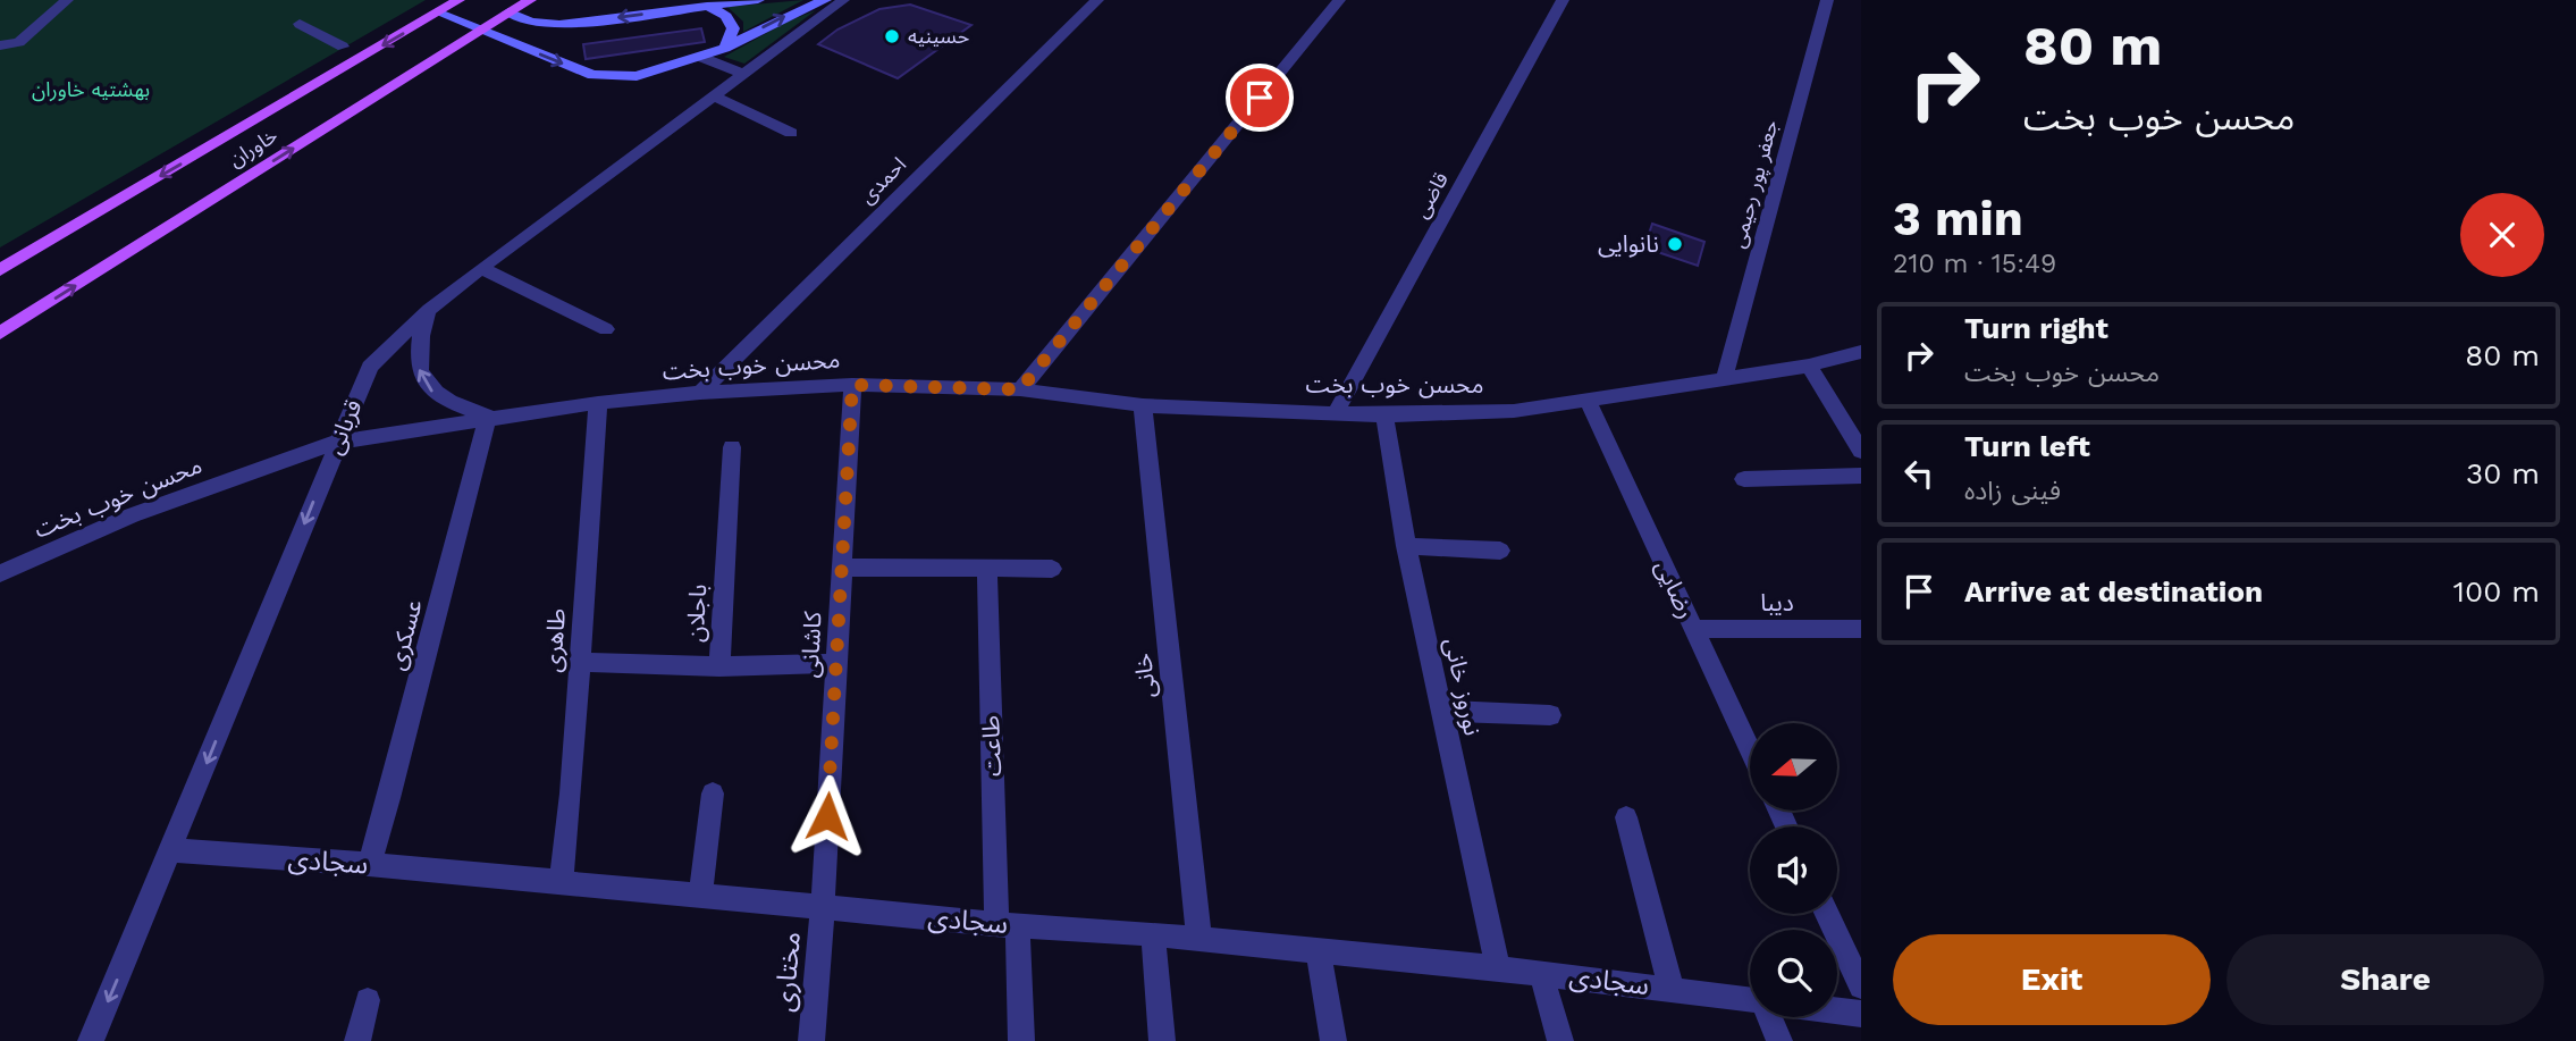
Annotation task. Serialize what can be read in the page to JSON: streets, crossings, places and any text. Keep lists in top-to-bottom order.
{
  "streets": {
    "main road": ["خاوران"],
    "street": [
      "احمدی",
      "جعفر پور رحیمی",
      "قاضی",
      "محسن خوب بخت",
      "قربانی",
      "رضایی",
      "دیبا",
      "باجلان",
      "عسکری",
      "طاهری",
      "کاشانی",
      "خانی",
      "نوروز خانی",
      "طاعت",
      "سجادی",
      "مختاری"
    ]
  },
  "crossings": [
    ["احمدی", "محسن خوب بخت"],
    ["جعفر پور رحیمی", "محسن خوب بخت"],
    ["قاضی", "محسن خوب بخت"],
    ["محسن خوب بخت", "قربانی"],
    ["محسن خوب بخت", "رضایی"],
    ["محسن خوب بخت", "عسکری"],
    ["محسن خوب بخت", "طاهری"],
    ["محسن خوب بخت", "کاشانی"],
    ["محسن خوب بخت", "خانی"],
    ["محسن خوب بخت", "نوروز خانی"],
    ["قربانی", "سجادی"],
    ["رضایی", "دیبا"],
    ["باجلان", "کاشانی"],
    ["عسکری", "سجادی"],
    ["طاهری", "سجادی"],
    ["کاشانی", "سجادی"],
    ["کاشانی", "مختاری"],
    ["خانی", "سجادی"],
    ["نوروز خانی", "سجادی"],
    ["طاعت", "سجادی"],
    ["سجادی", "مختاری"]
  ],
  "one_way": ["قربانی"],
  "parks": ["بهشتیه خاوران"],
  "places": ["حسینیه", "نانوایی"],
  "north": "left",
  "page": {
    "turn": ["80 m", "محسن خوب بخت"],
    "heading": ["3 min", "210 m · 15:49"],
    "list": [
      {
        "name": "Turn right",
        "note": "محسن خوب بخت",
        "value": "80 m"
      },
      {
        "name": "Turn left",
        "note": "فینی زاده",
        "value": "30 m"
      },
      {
        "name": "Arrive at destination",
        "value": "100 m"
      }
    ],
    "buttons": ["Exit", "Share"]
  }
}
